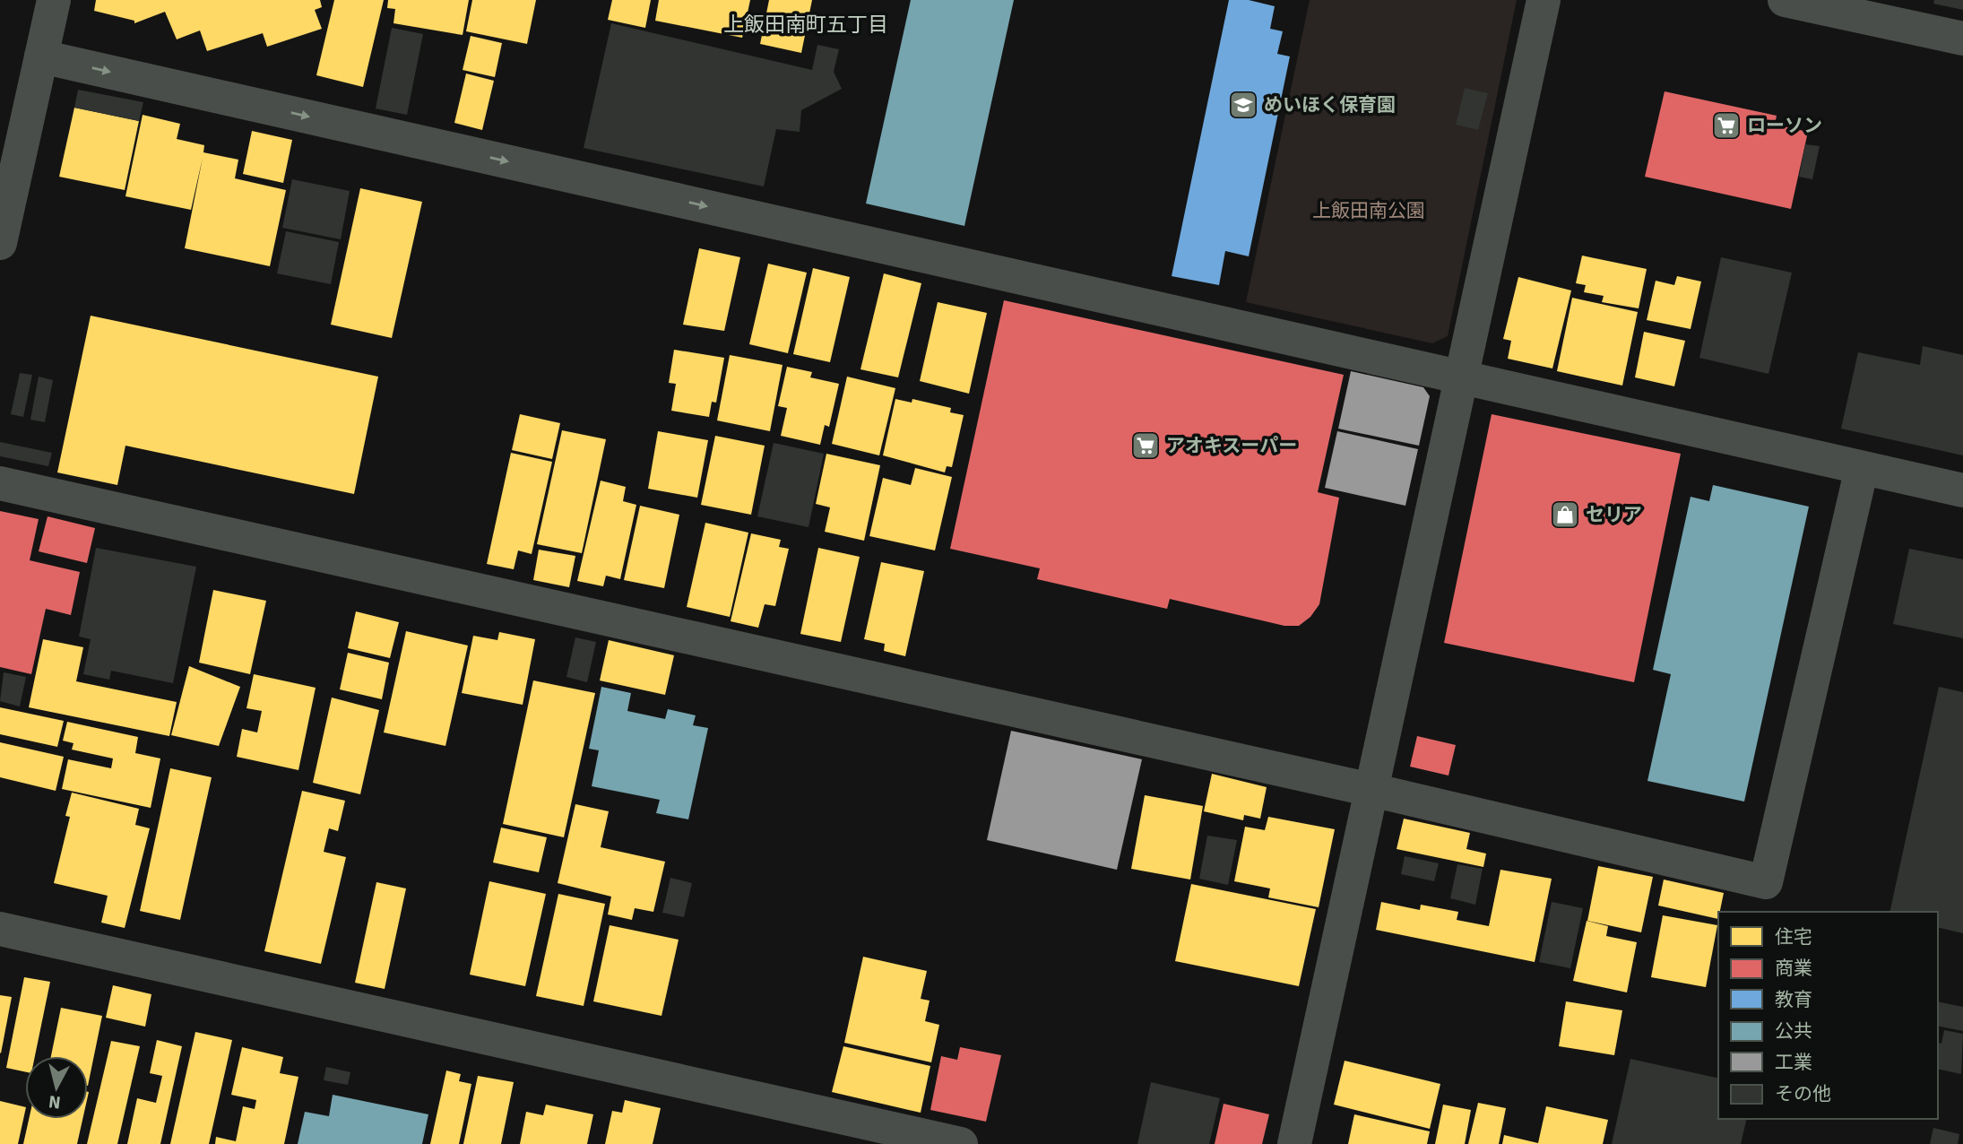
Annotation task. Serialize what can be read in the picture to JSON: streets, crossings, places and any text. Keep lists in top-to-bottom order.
{
  "districts": ["上飯田南町五丁目"],
  "parks": ["上飯田南公園"],
  "places": {
    "school or university": ["めいほく保育園"],
    "supermarket": ["ローソン", "アオキスーパー"],
    "shop": ["セリア"]
  },
  "legend": [
    "住宅",
    "商業",
    "教育",
    "公共",
    "工業",
    "その他"
  ],
  "north": "bottom"
}
